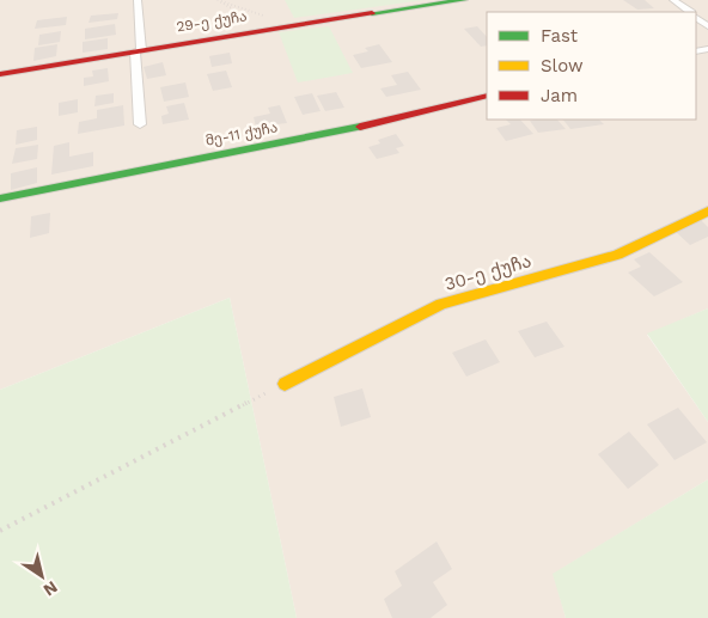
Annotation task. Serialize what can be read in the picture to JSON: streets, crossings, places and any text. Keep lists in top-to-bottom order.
{
  "streets": {
    "street": ["29-ე ქუჩა", "მე-11 ქუჩა", "30-ე ქუჩა"]
  },
  "legend": ["Fast", "Slow", "Jam"],
  "north": "bottom right"
}
